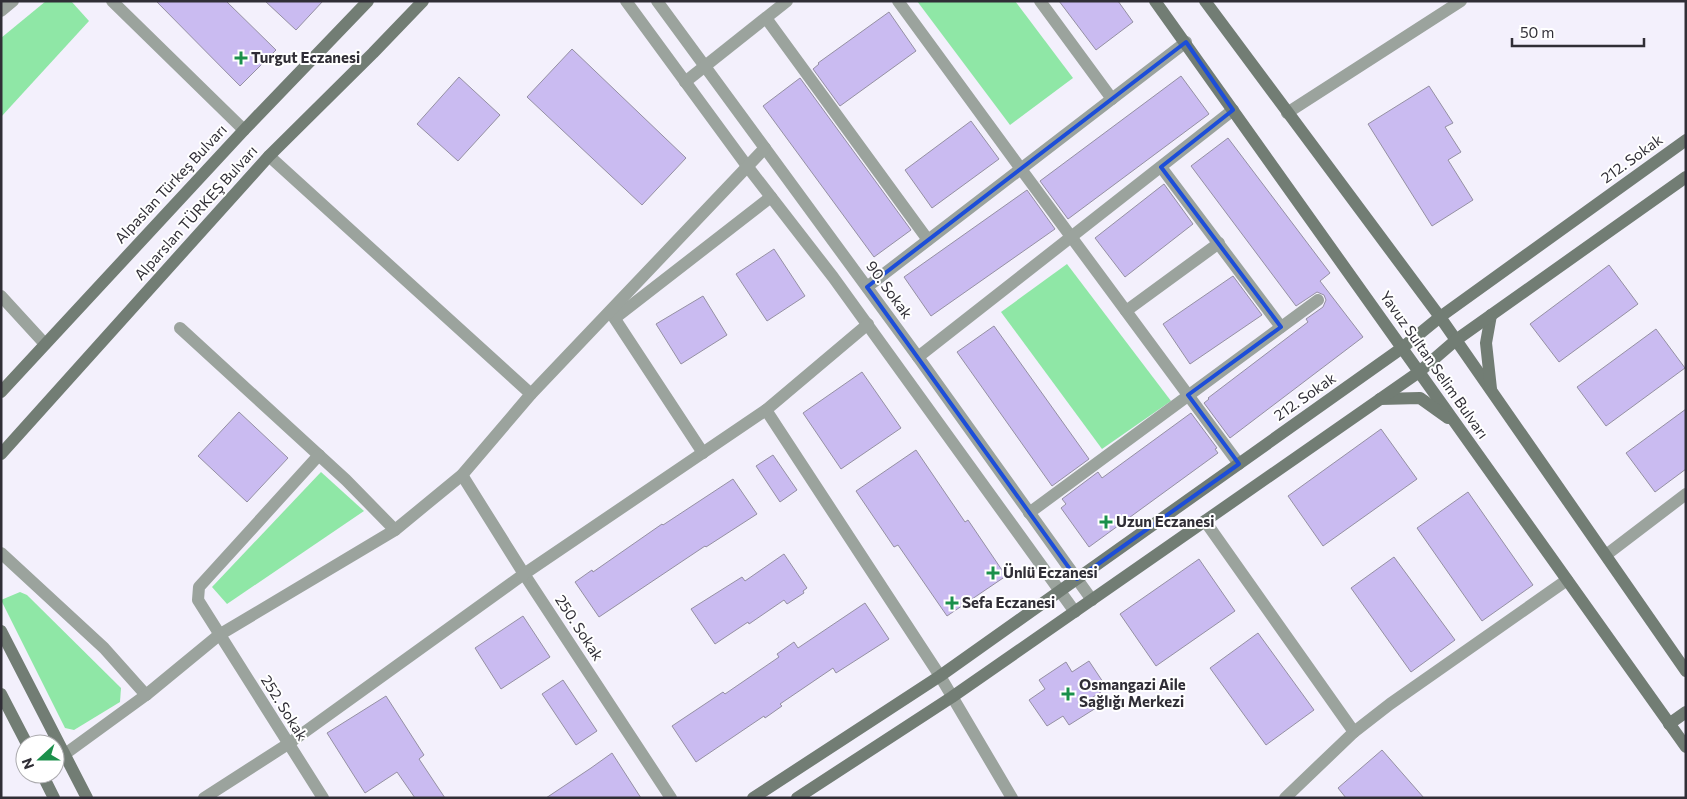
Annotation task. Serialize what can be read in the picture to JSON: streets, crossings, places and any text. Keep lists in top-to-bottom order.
{
  "streets": {
    "main road": [
      "212. Sokak",
      "Alpaslan Türkeş Bulvarı",
      "Alparslan TÜRKEŞ Bulvarı",
      "Yavuz Sultan Selim Bulvarı"
    ],
    "street": ["90. Sokak", "250. Sokak", "252. Sokak"]
  },
  "crossings": [
    ["212. Sokak", "90. Sokak"],
    ["212. Sokak", "Yavuz Sultan Selim Bulvarı"]
  ],
  "places": {
    "health": [
      "Turgut Eczanesi",
      "Uzun Eczanesi",
      "Ünlü Eczanesi",
      "Sefa Eczanesi",
      "Osmangazi Aile Sağlığı Merkezi"
    ]
  },
  "scale_bar": "50 m",
  "north": "left"
}
